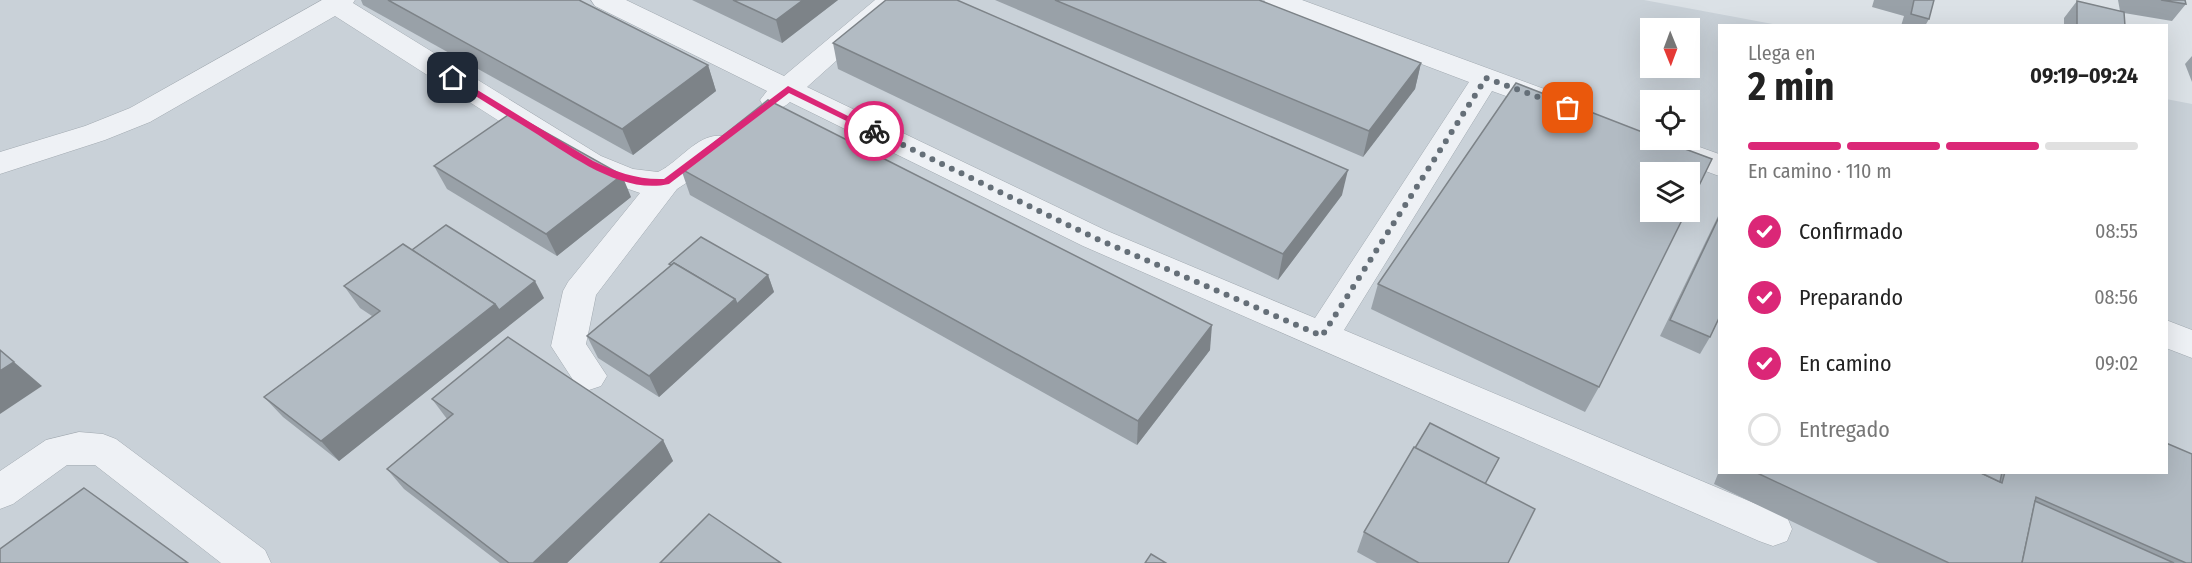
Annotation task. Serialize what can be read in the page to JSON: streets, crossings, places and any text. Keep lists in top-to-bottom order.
{
  "north": "bottom",
  "page": {
    "heading": ["2 min", "Llega en", "09:19–09:24"],
    "bar": "En camino · 110 m",
    "list": [
      ["Confirmado", "08:55"],
      ["Preparando", "08:56"],
      ["En camino", "09:02"],
      "Entregado"
    ]
  }
}
